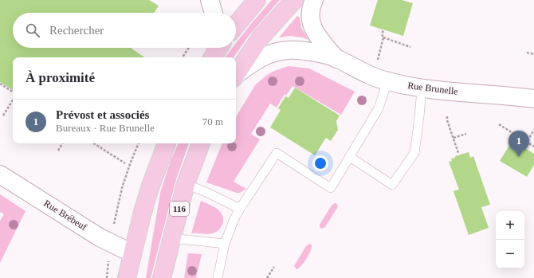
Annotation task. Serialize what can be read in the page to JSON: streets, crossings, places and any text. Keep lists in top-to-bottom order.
{
  "streets": {
    "main road": ["116"],
    "street": ["Rue Brunelle", "Rue Brébeuf"]
  },
  "page": {
    "search": "Rechercher",
    "heading": "À proximité",
    "list": [
      {
        "mark": "1",
        "name": "Prévost et associés",
        "note": "Bureaux · Rue Brunelle",
        "value": "70 m"
      }
    ],
    "pins": "1",
    "map_buttons": ["+", "−"]
  }
}
